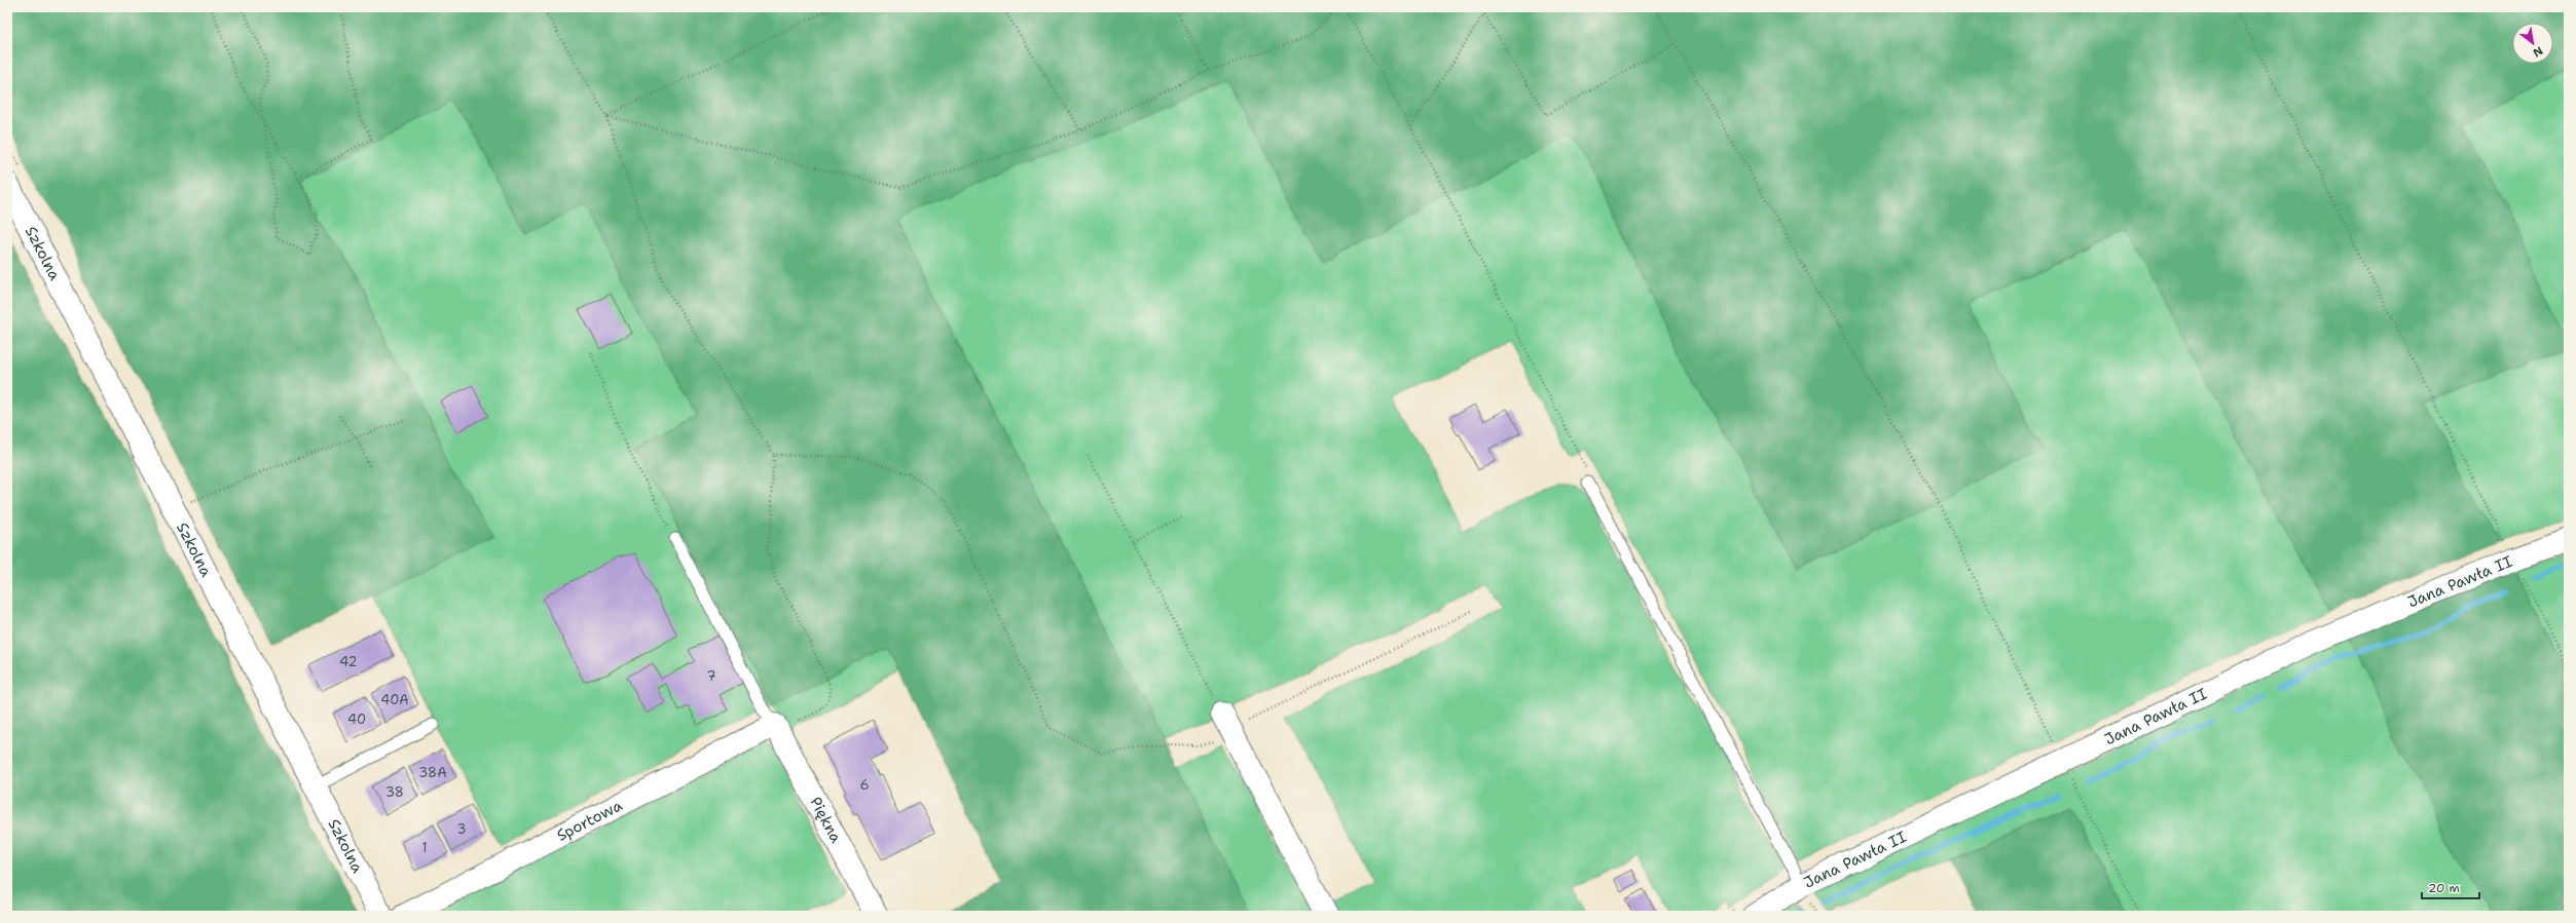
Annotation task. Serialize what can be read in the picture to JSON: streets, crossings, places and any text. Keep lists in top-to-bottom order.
{
  "streets": {
    "street": [
      "Szkolna",
      "Jana Pawła II",
      "Sportowa",
      "Piękna"
    ]
  },
  "crossings": [
    ["Sportowa", "Piękna"]
  ],
  "house_numbers": [
    "42",
    "7",
    "40A",
    "40",
    "38A",
    "6",
    "38",
    "3",
    "1"
  ],
  "scale_bar": "20 m",
  "north": "bottom right"
}
